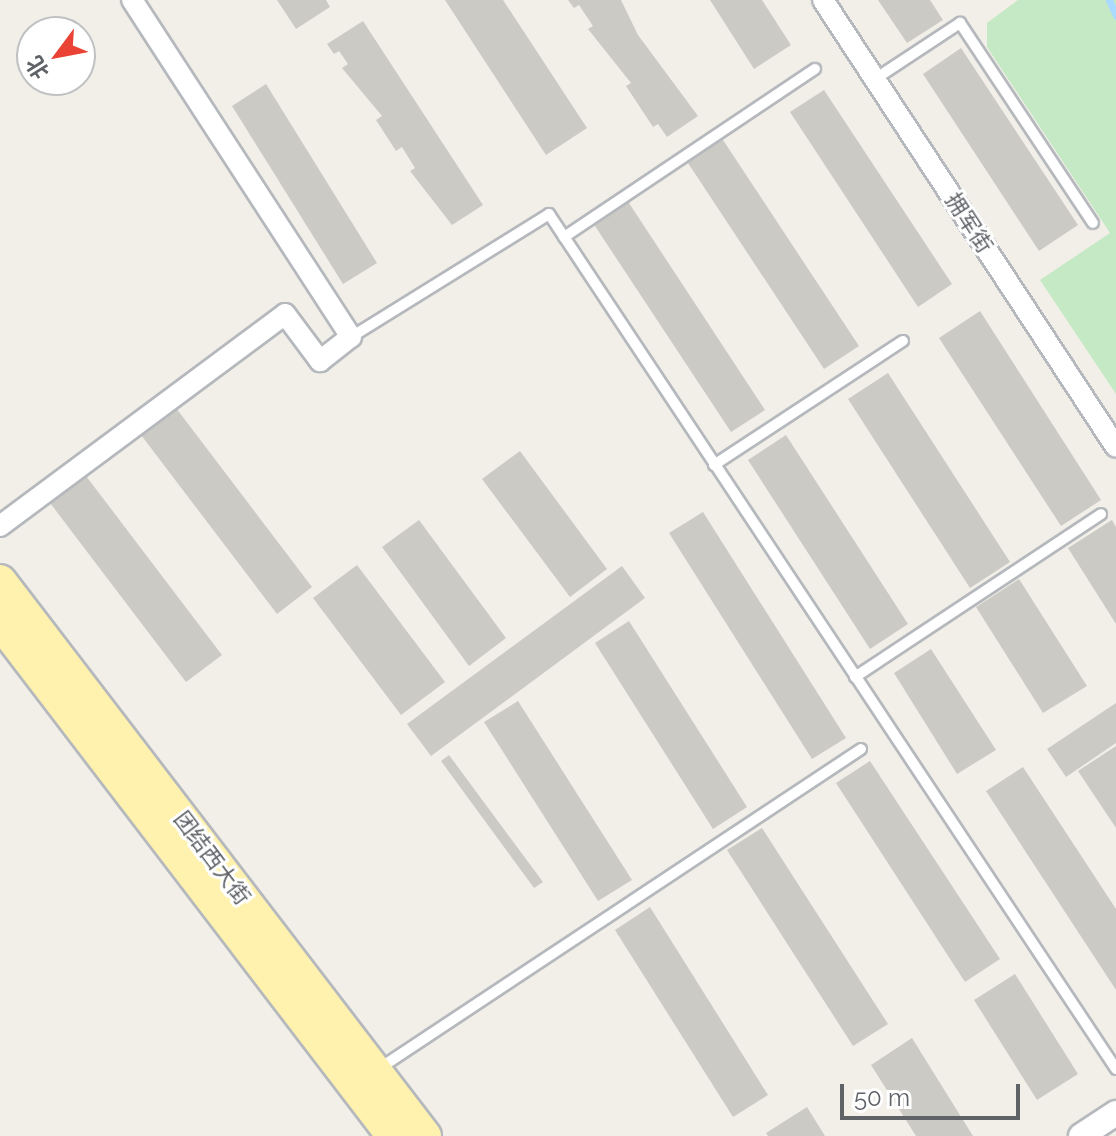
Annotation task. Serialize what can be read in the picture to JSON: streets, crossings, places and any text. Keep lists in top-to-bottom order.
{
  "streets": {
    "main road": ["团结西大街"],
    "street": ["拥军街"]
  },
  "scale_bar": "50 m",
  "north": "bottom left"
}
